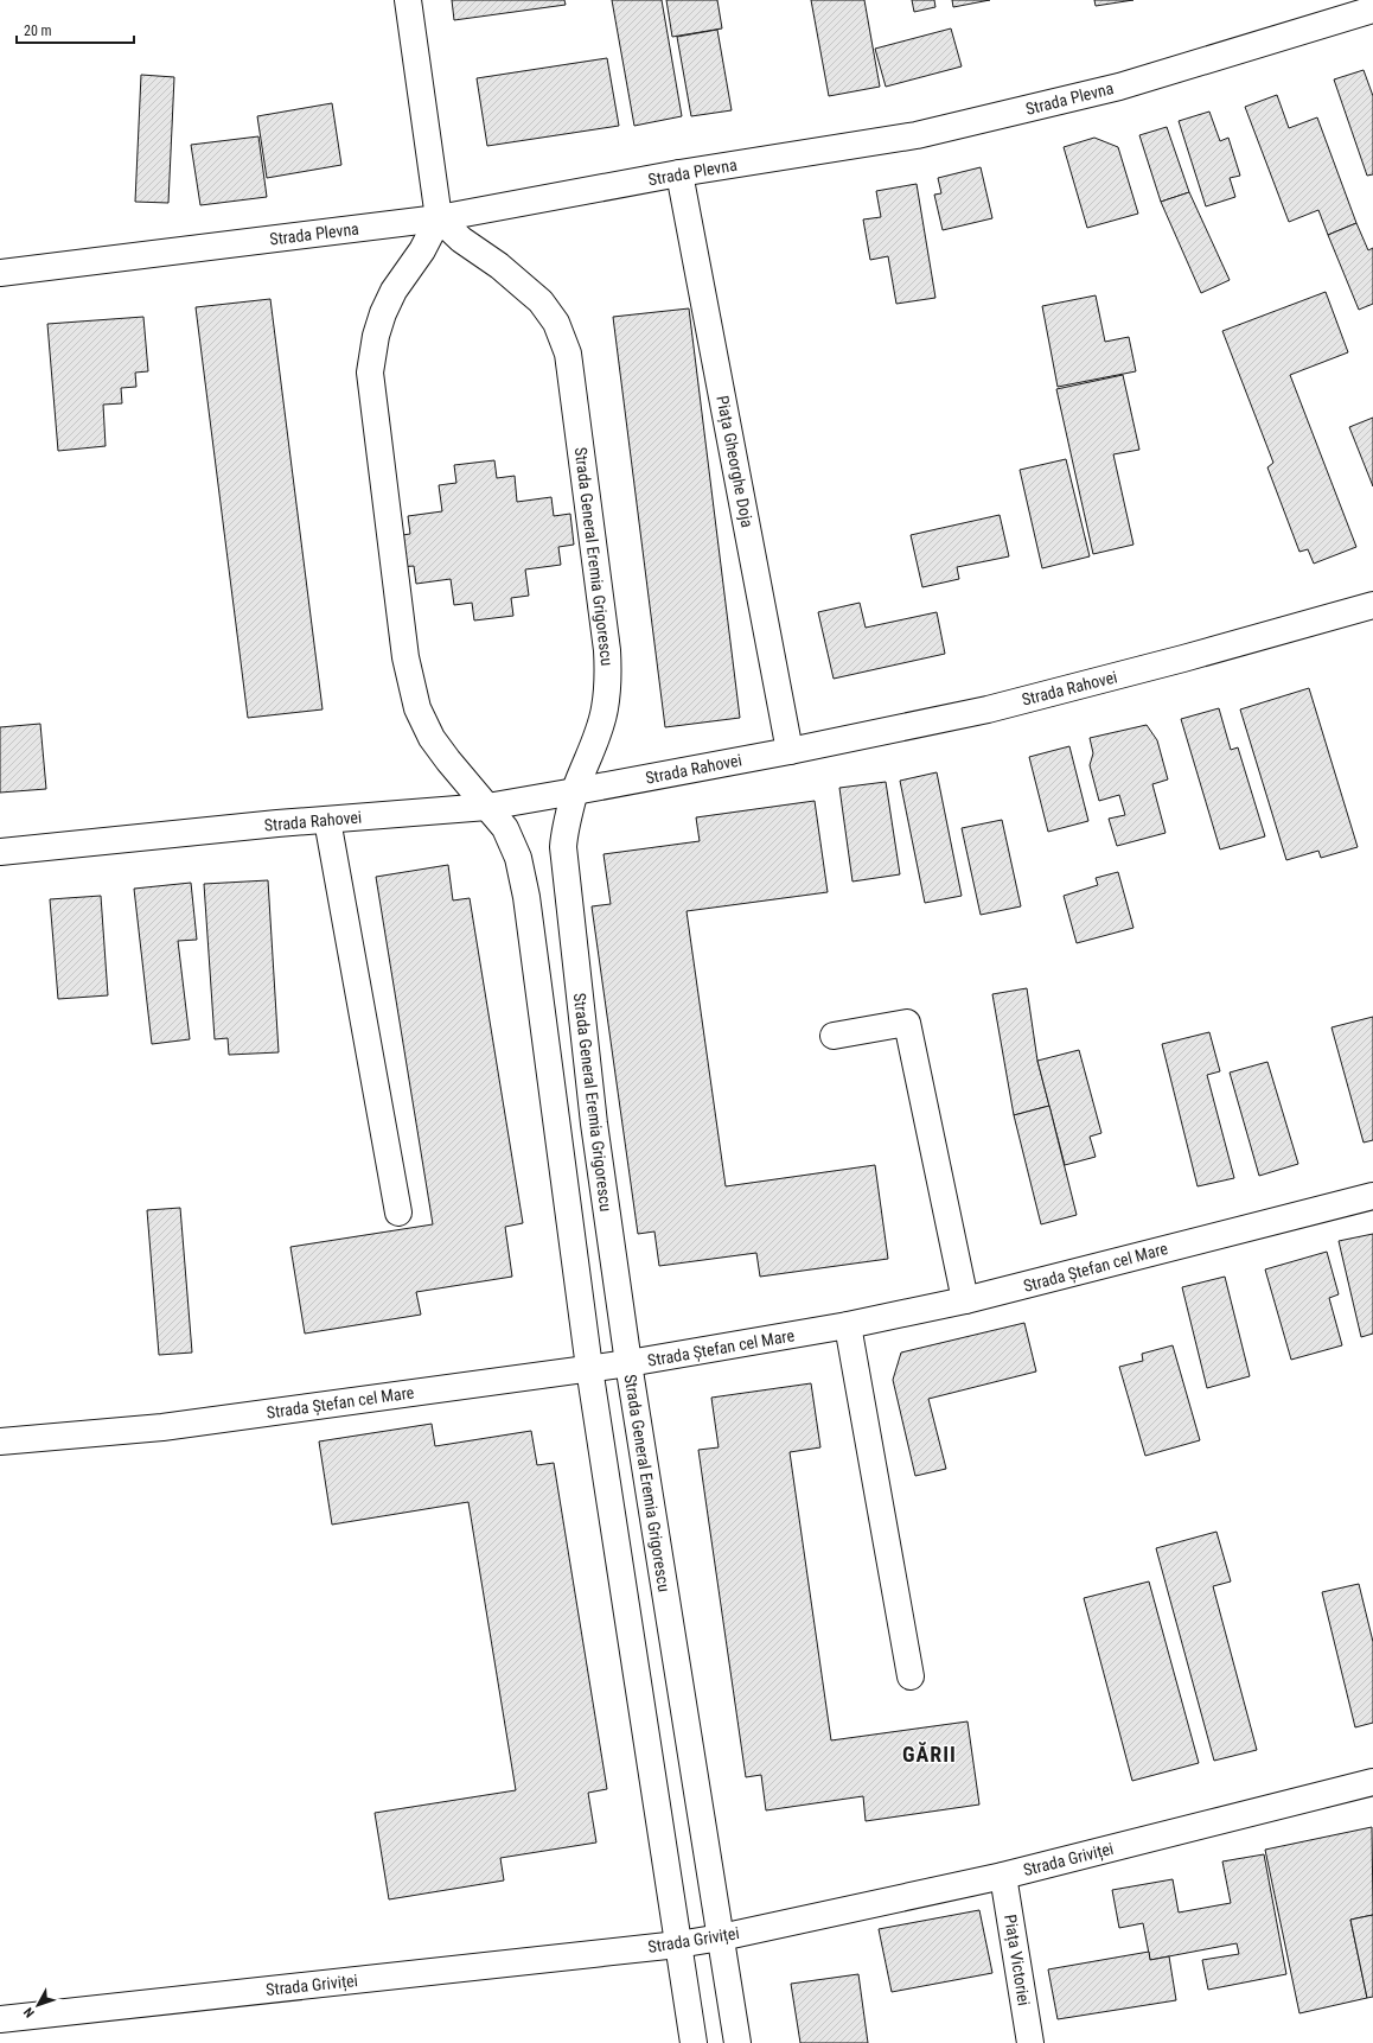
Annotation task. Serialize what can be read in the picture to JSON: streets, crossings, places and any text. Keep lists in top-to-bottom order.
{
  "streets": {
    "street": [
      "Strada Plevna",
      "Piața Gheorghe Doja",
      "Strada General Eremia Grigorescu",
      "Strada Rahovei",
      "Strada Ștefan cel Mare",
      "Strada Griviței",
      "Piața Victoriei"
    ]
  },
  "crossings": [
    ["Strada Plevna", "Piața Gheorghe Doja"],
    ["Strada Plevna", "Strada General Eremia Grigorescu"],
    ["Piața Gheorghe Doja", "Strada Rahovei"],
    ["Strada General Eremia Grigorescu", "Strada Rahovei"],
    ["Strada General Eremia Grigorescu", "Strada Ștefan cel Mare"],
    ["Strada General Eremia Grigorescu", "Strada Griviței"],
    ["Strada Griviței", "Piața Victoriei"]
  ],
  "districts": ["GĂRII"],
  "scale_bar": "20 m",
  "north": "bottom left"
}
